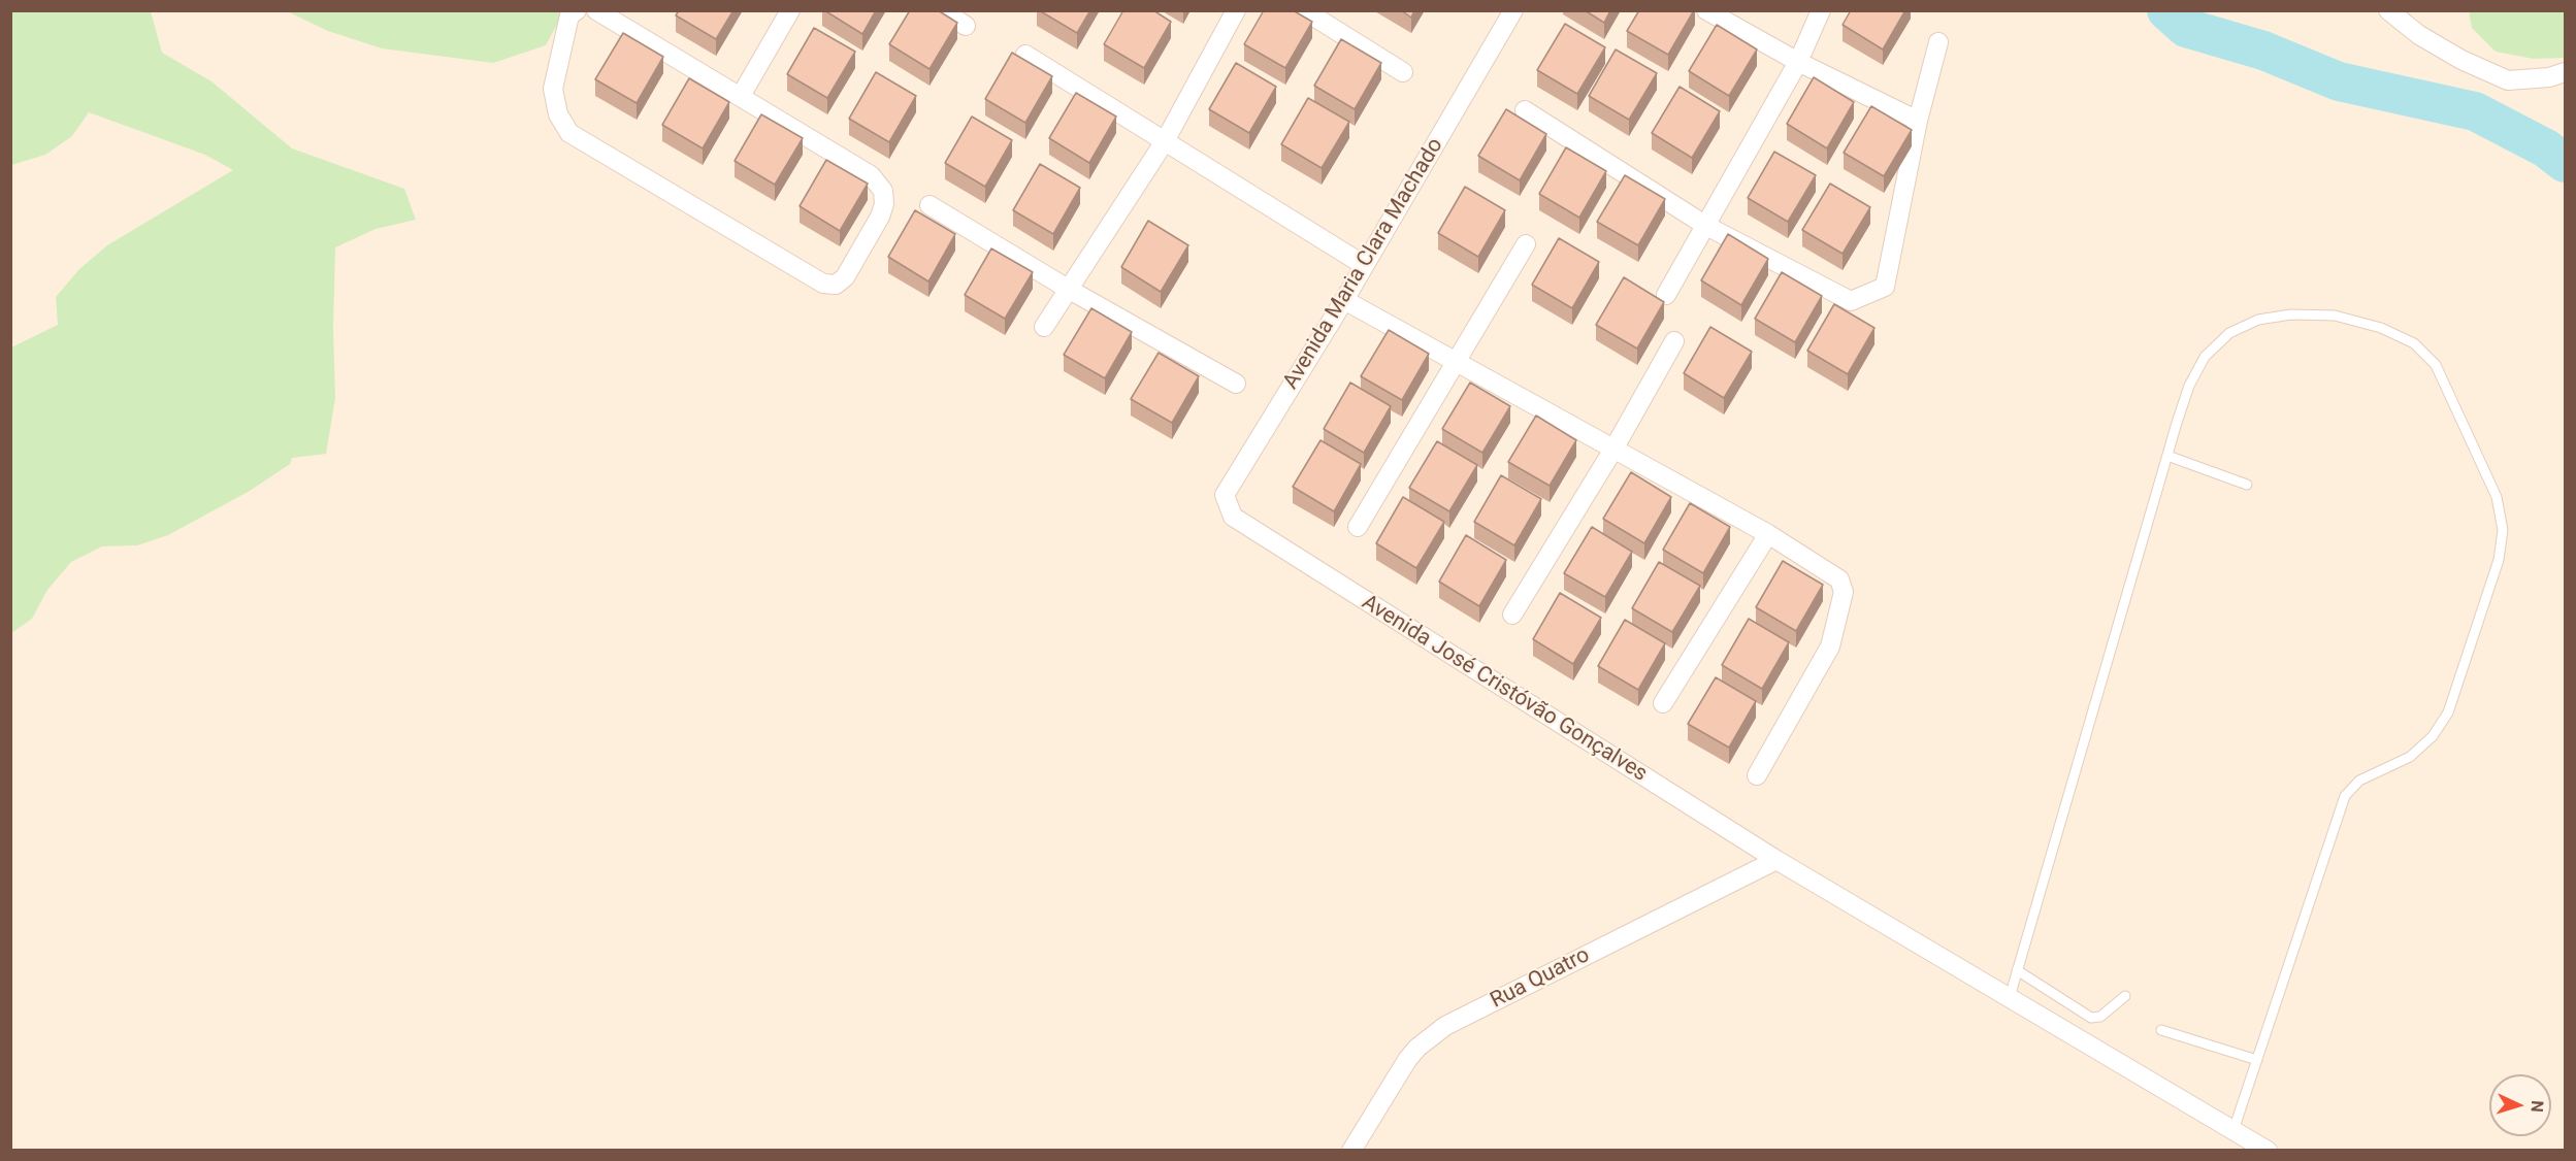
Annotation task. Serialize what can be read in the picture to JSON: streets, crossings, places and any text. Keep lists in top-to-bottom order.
{
  "streets": {
    "street": ["Avenida Maria Clara Machado", "Avenida José Cristóvão Gonçalves", "Rua Quatro"]
  },
  "crossings": [
    ["Avenida Maria Clara Machado", "Avenida José Cristóvão Gonçalves"],
    ["Avenida José Cristóvão Gonçalves", "Rua Quatro"]
  ],
  "north": "right"
}
